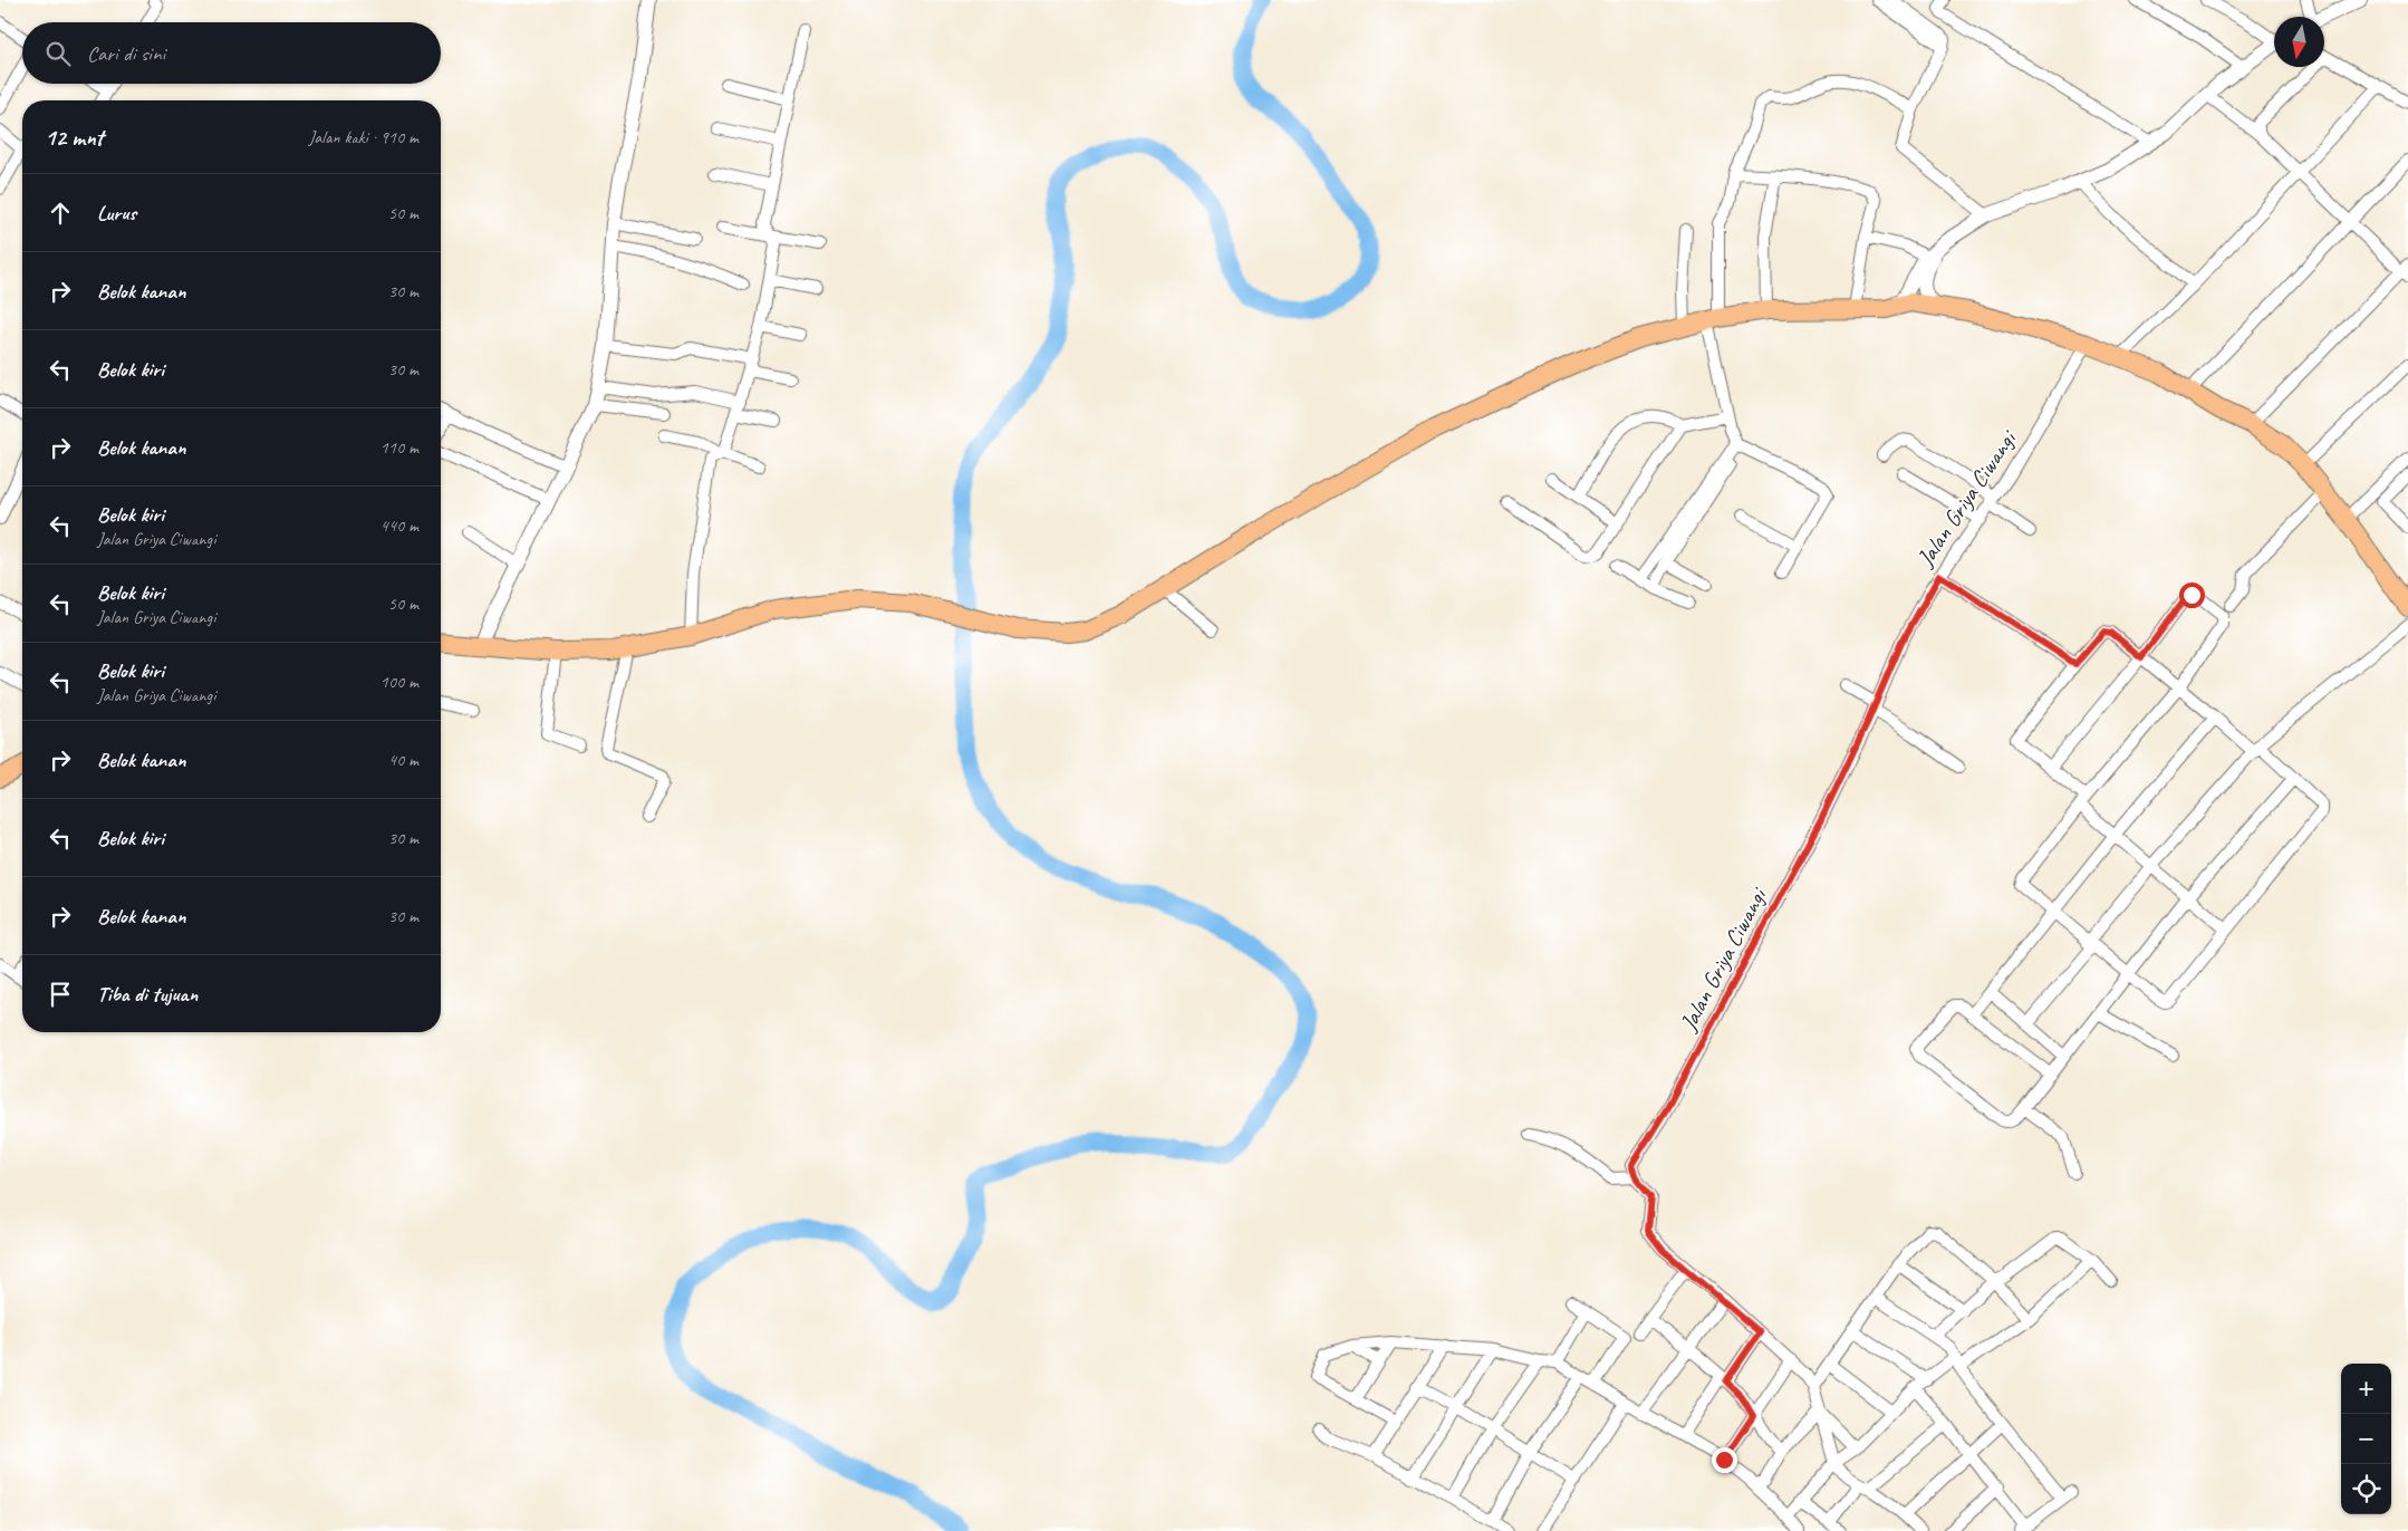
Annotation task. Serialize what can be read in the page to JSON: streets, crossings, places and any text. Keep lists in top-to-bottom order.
{
  "streets": {
    "street": ["Jalan Griya Ciwangi"]
  },
  "north": "bottom",
  "page": {
    "search": "Cari di sini",
    "heading": ["12 mnt", "Jalan kaki · 910 m"],
    "list": [
      ["Lurus", "50 m"],
      ["Belok kanan", "30 m"],
      ["Belok kiri", "30 m"],
      ["Belok kanan", "110 m"],
      ["Belok kiri", "Jalan Griya Ciwangi", "440 m"],
      ["Belok kiri", "Jalan Griya Ciwangi", "50 m"],
      ["Belok kiri", "Jalan Griya Ciwangi", "100 m"],
      ["Belok kanan", "40 m"],
      ["Belok kiri", "30 m"],
      ["Belok kanan", "30 m"],
      "Tiba di tujuan"
    ],
    "map_buttons": ["+", "−"]
  }
}
